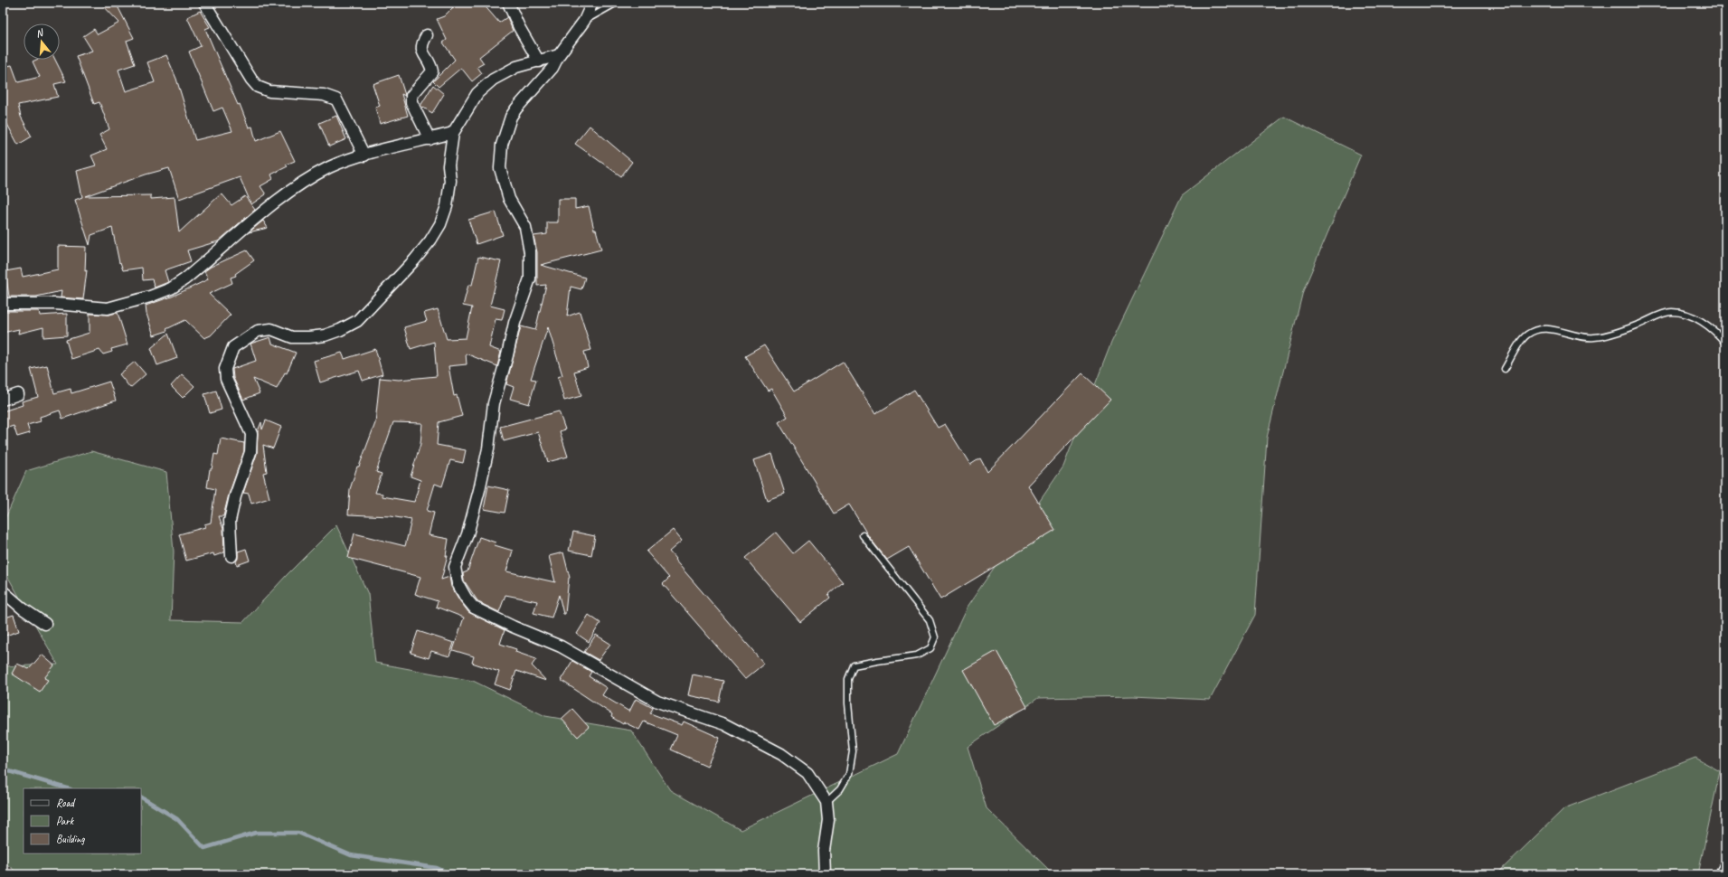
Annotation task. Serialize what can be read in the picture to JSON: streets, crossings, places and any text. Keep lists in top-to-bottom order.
{
  "legend": ["Road", "Park", "Building"],
  "north": "top"
}
